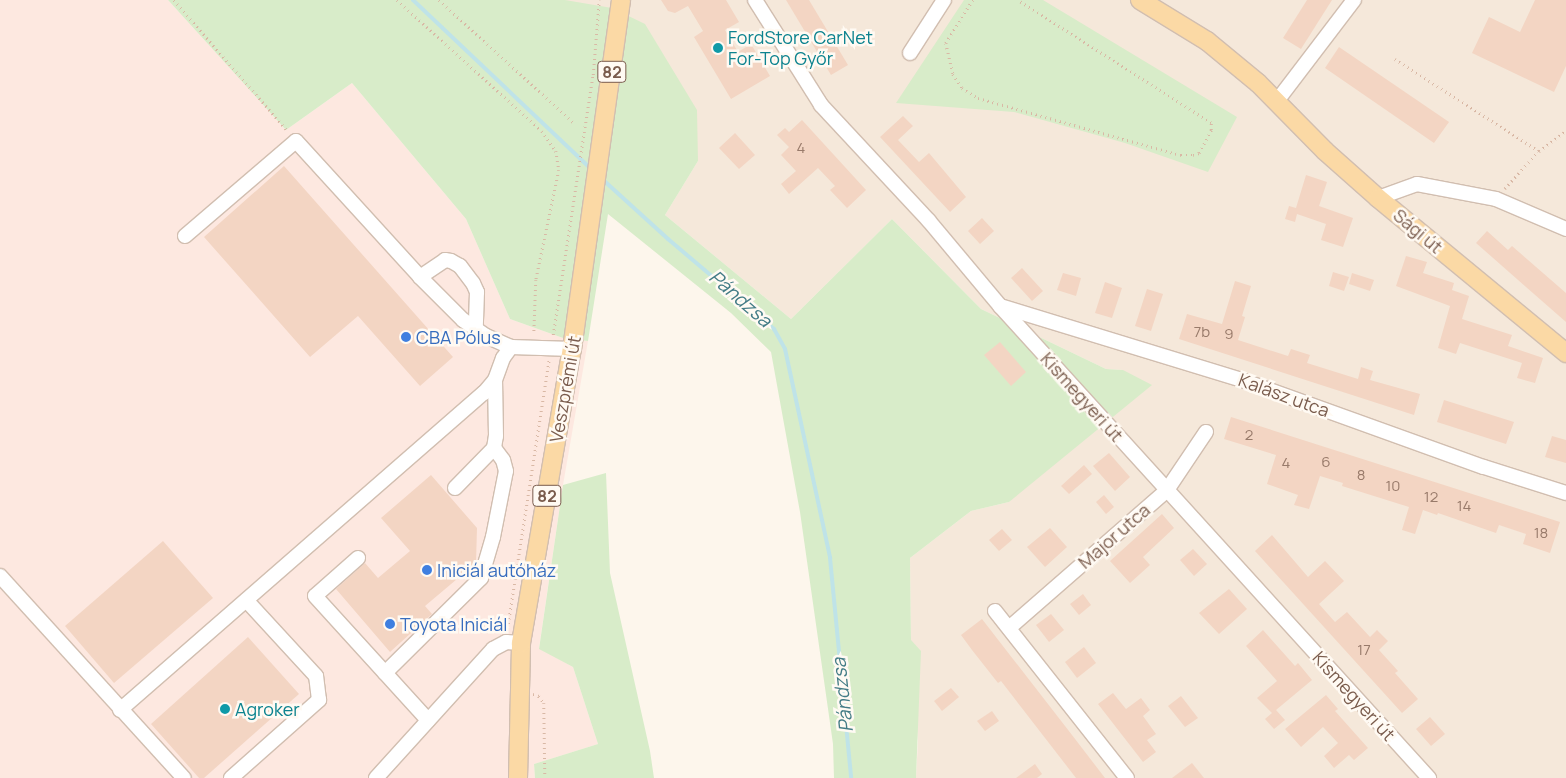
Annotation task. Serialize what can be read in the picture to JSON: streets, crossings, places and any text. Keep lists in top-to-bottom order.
{
  "streets": {
    "main road": ["82", "Sági út", "Veszprémi út"],
    "street": ["Kalász utca", "Kismegyeri út", "Major utca"]
  },
  "crossings": [
    ["Kalász utca", "Kismegyeri út"],
    ["Kismegyeri út", "Major utca"]
  ],
  "water": ["Pándzsa"],
  "places": [
    "FordStore CarNet For-Top Győr",
    "CBA Pólus",
    "Iniciál autóház",
    "Toyota Iniciál",
    "Agroker"
  ],
  "house_numbers": [
    "4",
    "7b",
    "9",
    "2",
    "6",
    "4",
    "8",
    "10",
    "12",
    "14",
    "18",
    "17"
  ]
}
